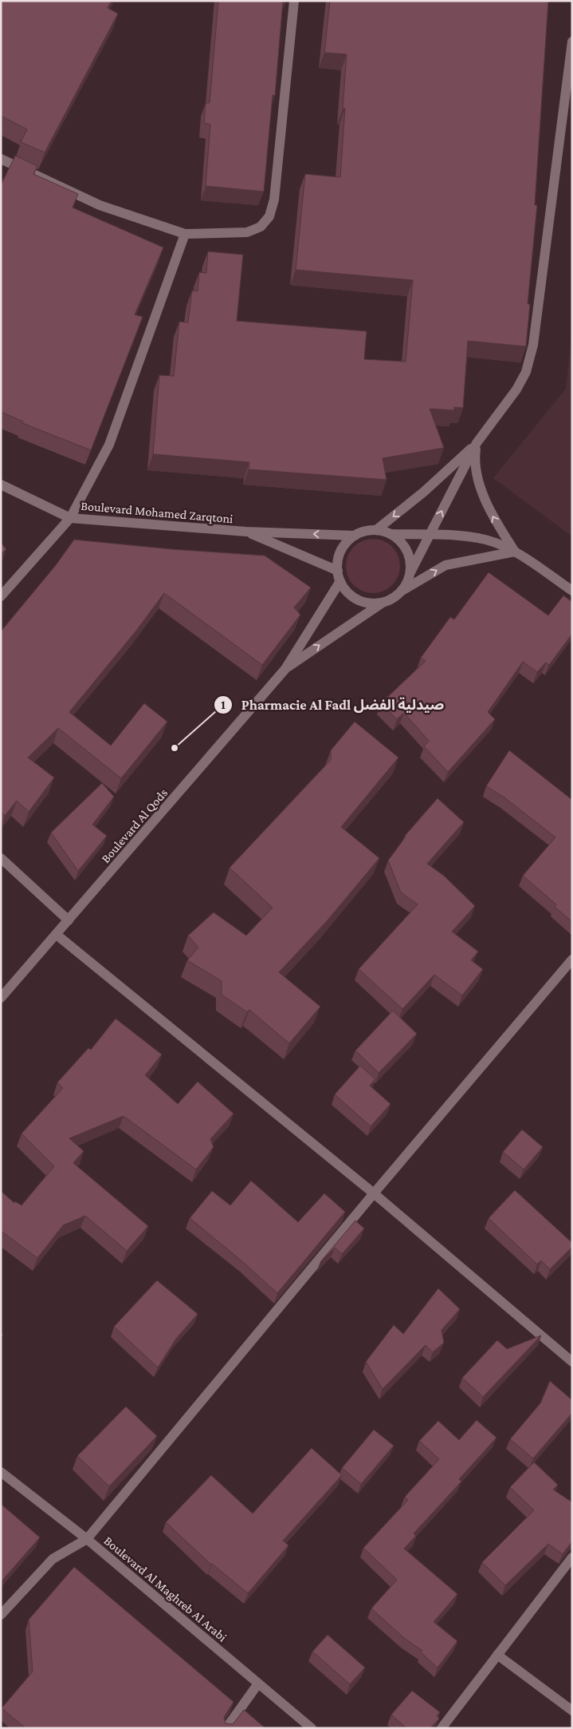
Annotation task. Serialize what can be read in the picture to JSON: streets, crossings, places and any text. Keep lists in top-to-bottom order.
{
  "streets": {
    "street": ["Boulevard Mohamed Zarqtoni", "Boulevard Al Qods", "Boulevard Al Maghreb Al Arabi"]
  },
  "places": ["Pharmacie Al Fadl صيدلية الفضل"]
}
